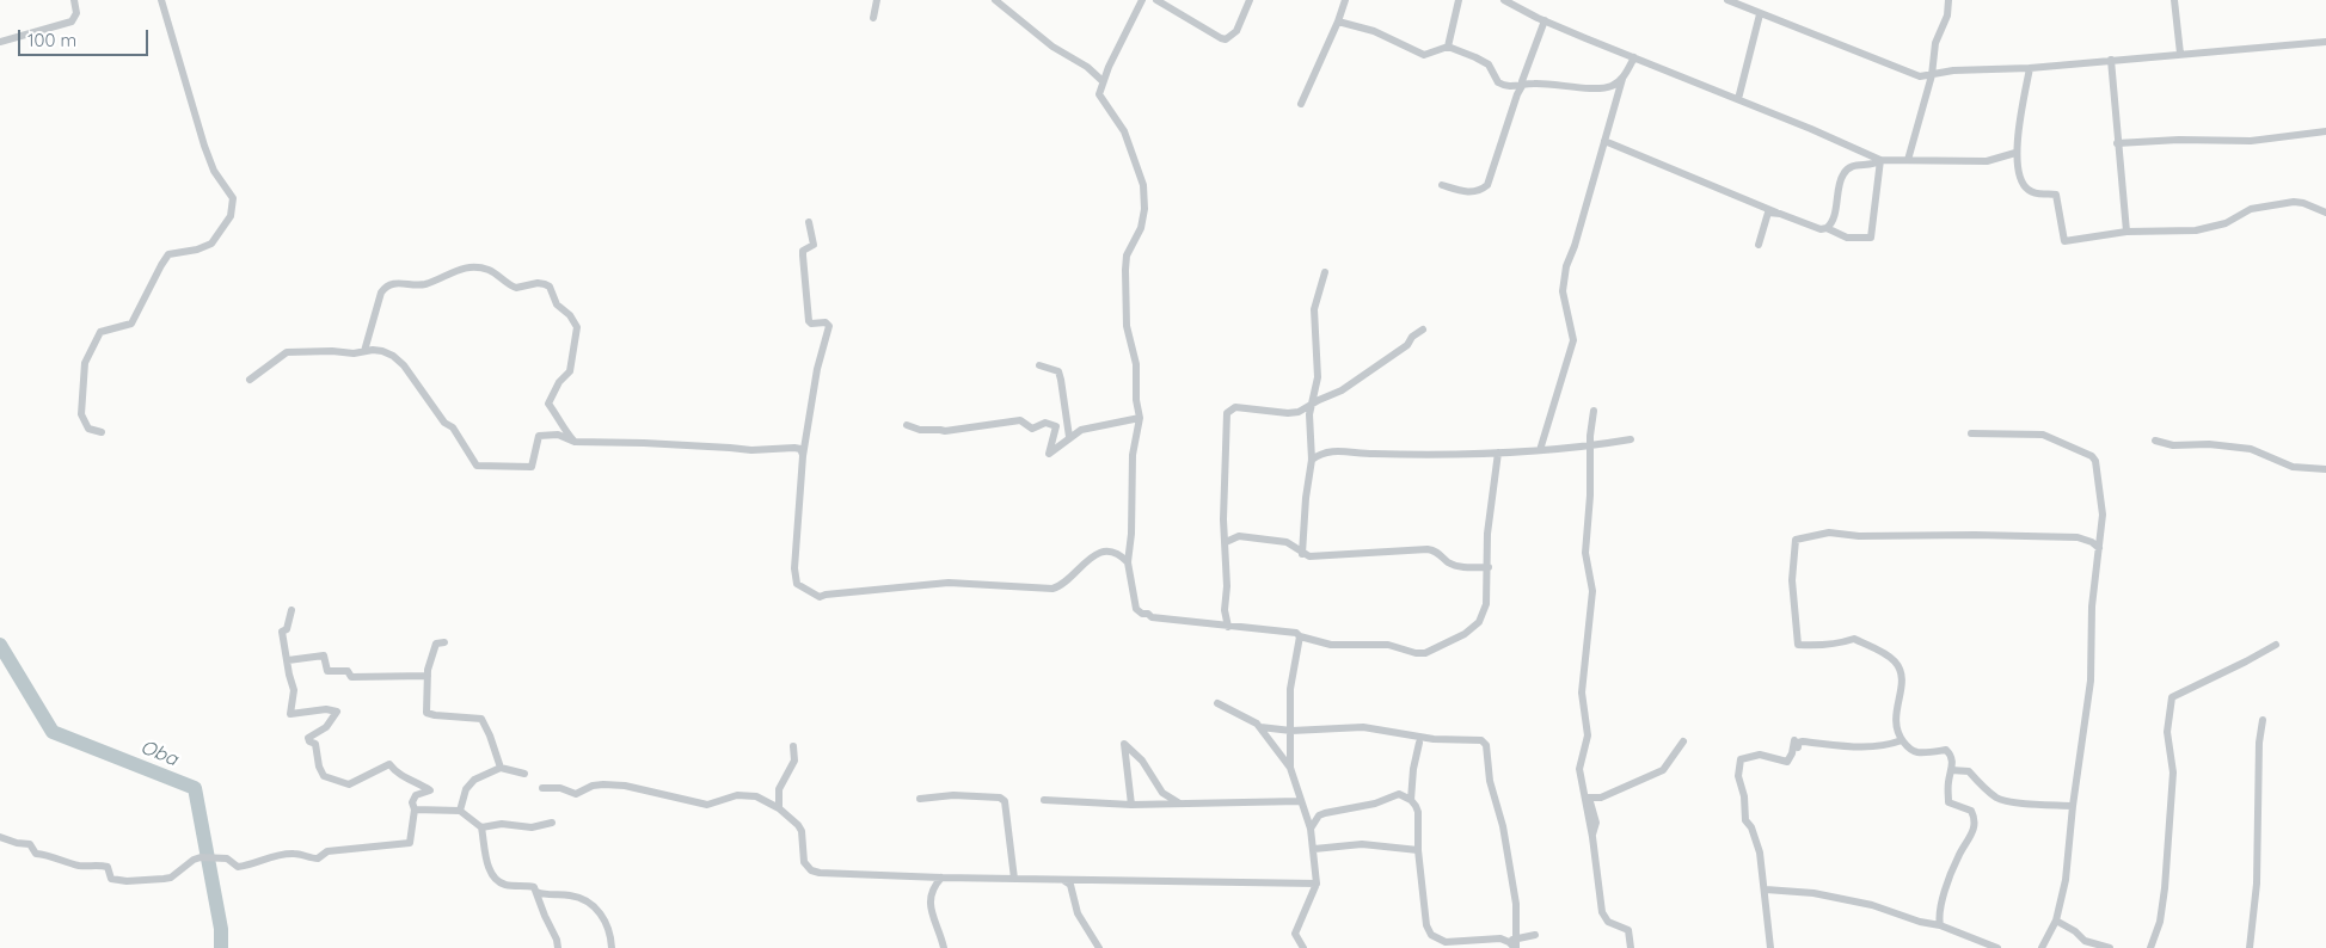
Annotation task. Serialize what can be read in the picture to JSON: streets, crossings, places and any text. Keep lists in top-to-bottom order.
{
  "water": ["Oba"],
  "scale_bar": "100 m"
}
